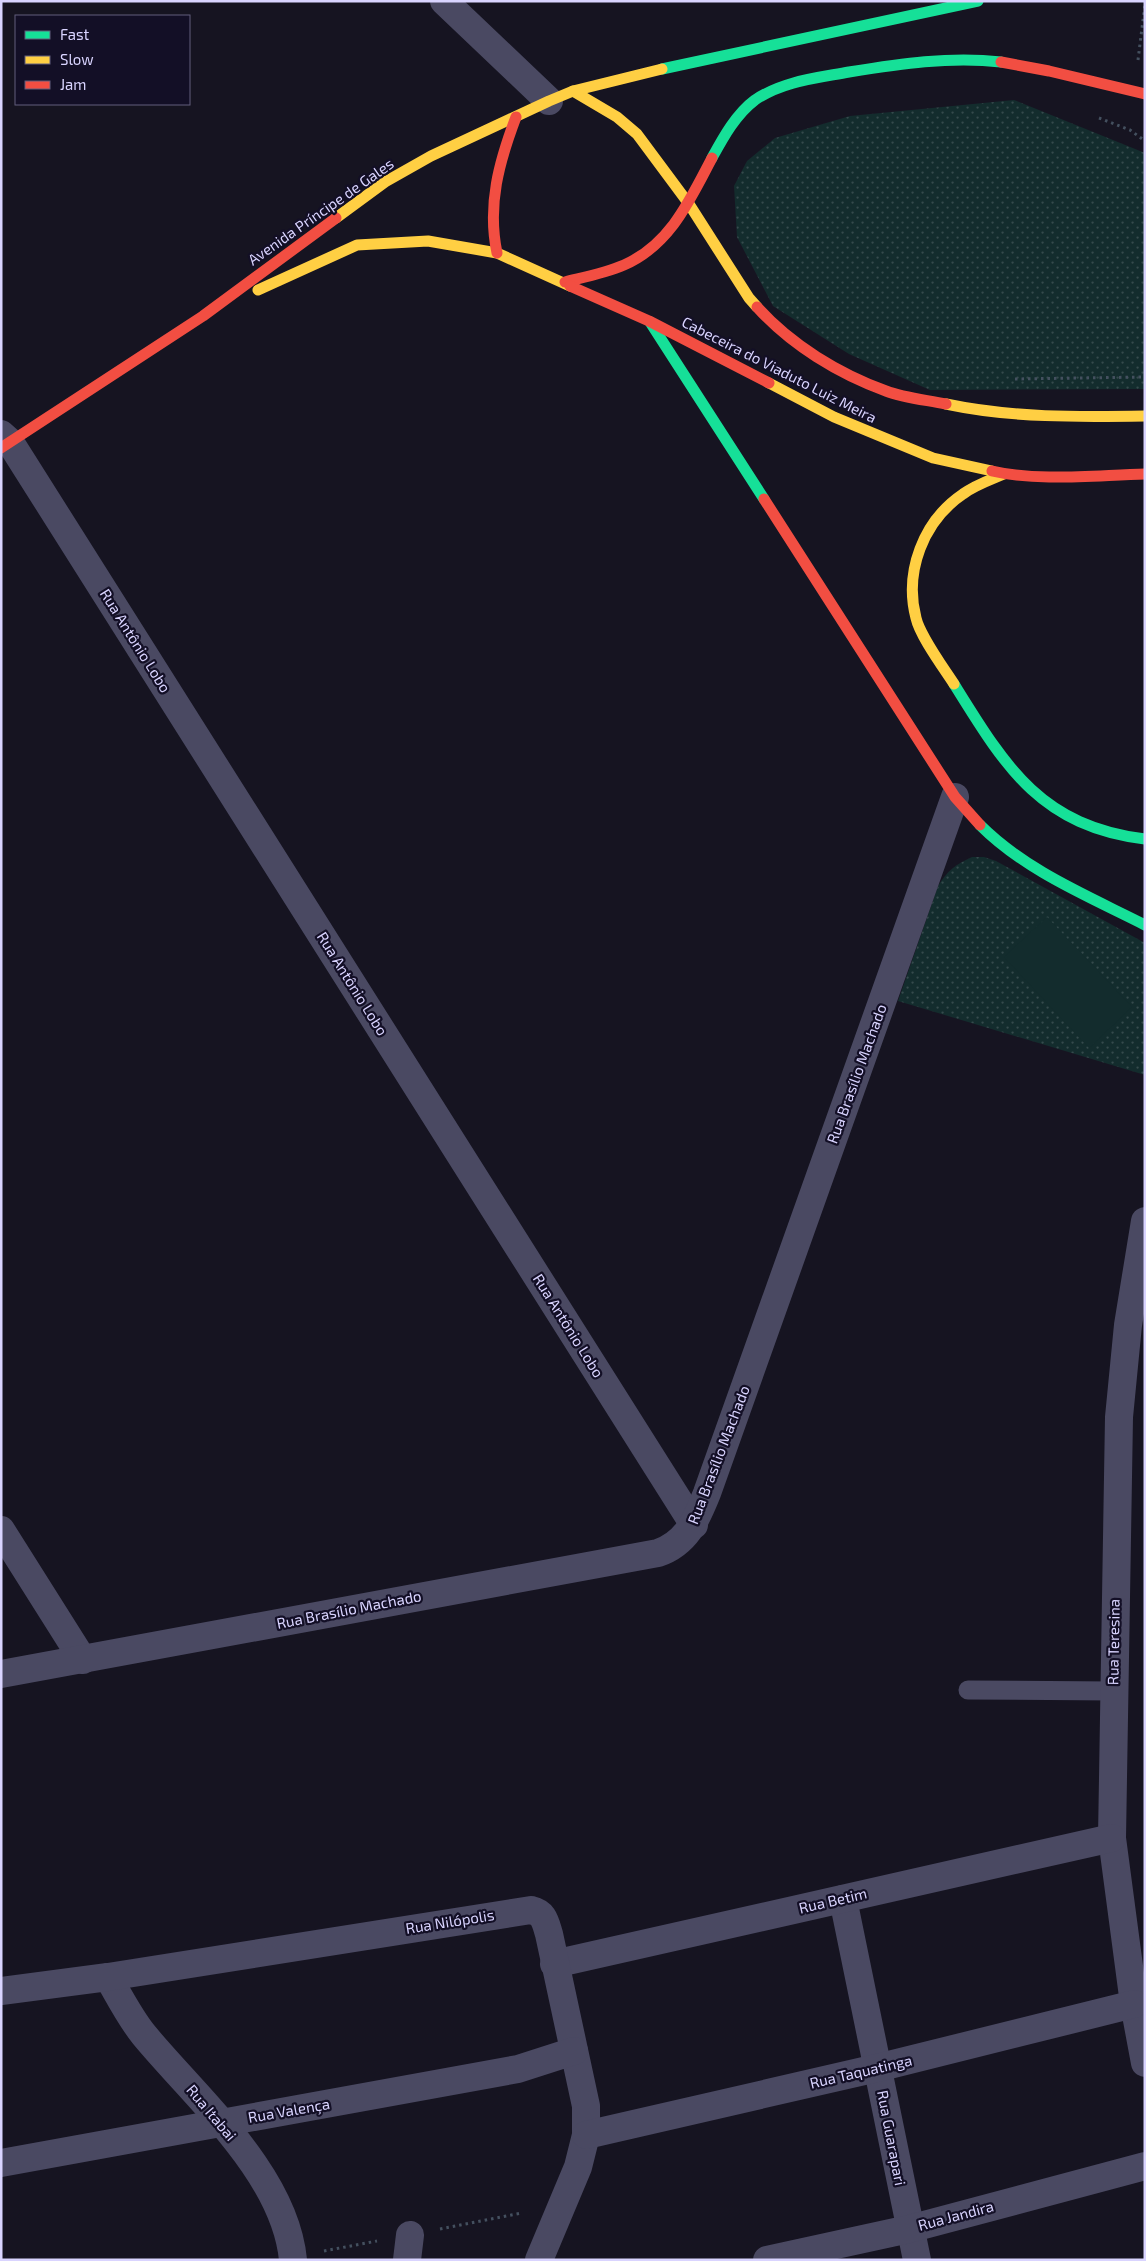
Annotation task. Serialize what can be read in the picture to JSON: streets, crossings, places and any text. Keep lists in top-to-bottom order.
{
  "streets": {
    "highway": ["Avenida Príncipe de Gales", "Cabeceira do Viaduto Luiz Meira"],
    "street": [
      "Rua Antônio Lobo",
      "Rua Brasílio Machado",
      "Rua Teresina",
      "Rua Betim",
      "Rua Nilópolis",
      "Rua Taquatinga",
      "Rua Valença",
      "Rua Itabai",
      "Rua Guarapari",
      "Rua Jandira"
    ]
  },
  "crossings": [
    ["Avenida Príncipe de Gales", "Cabeceira do Viaduto Luiz Meira"],
    ["Avenida Príncipe de Gales", "Rua Antônio Lobo"],
    ["Rua Antônio Lobo", "Rua Brasílio Machado"],
    ["Rua Teresina", "Rua Betim"],
    ["Rua Teresina", "Rua Taquatinga"],
    ["Rua Betim", "Rua Nilópolis"],
    ["Rua Betim", "Rua Guarapari"],
    ["Rua Nilópolis", "Rua Taquatinga"],
    ["Rua Nilópolis", "Rua Valença"],
    ["Rua Nilópolis", "Rua Itabai"],
    ["Rua Taquatinga", "Rua Guarapari"],
    ["Rua Valença", "Rua Itabai"],
    ["Rua Guarapari", "Rua Jandira"]
  ],
  "legend": ["Fast", "Slow", "Jam"]
}
